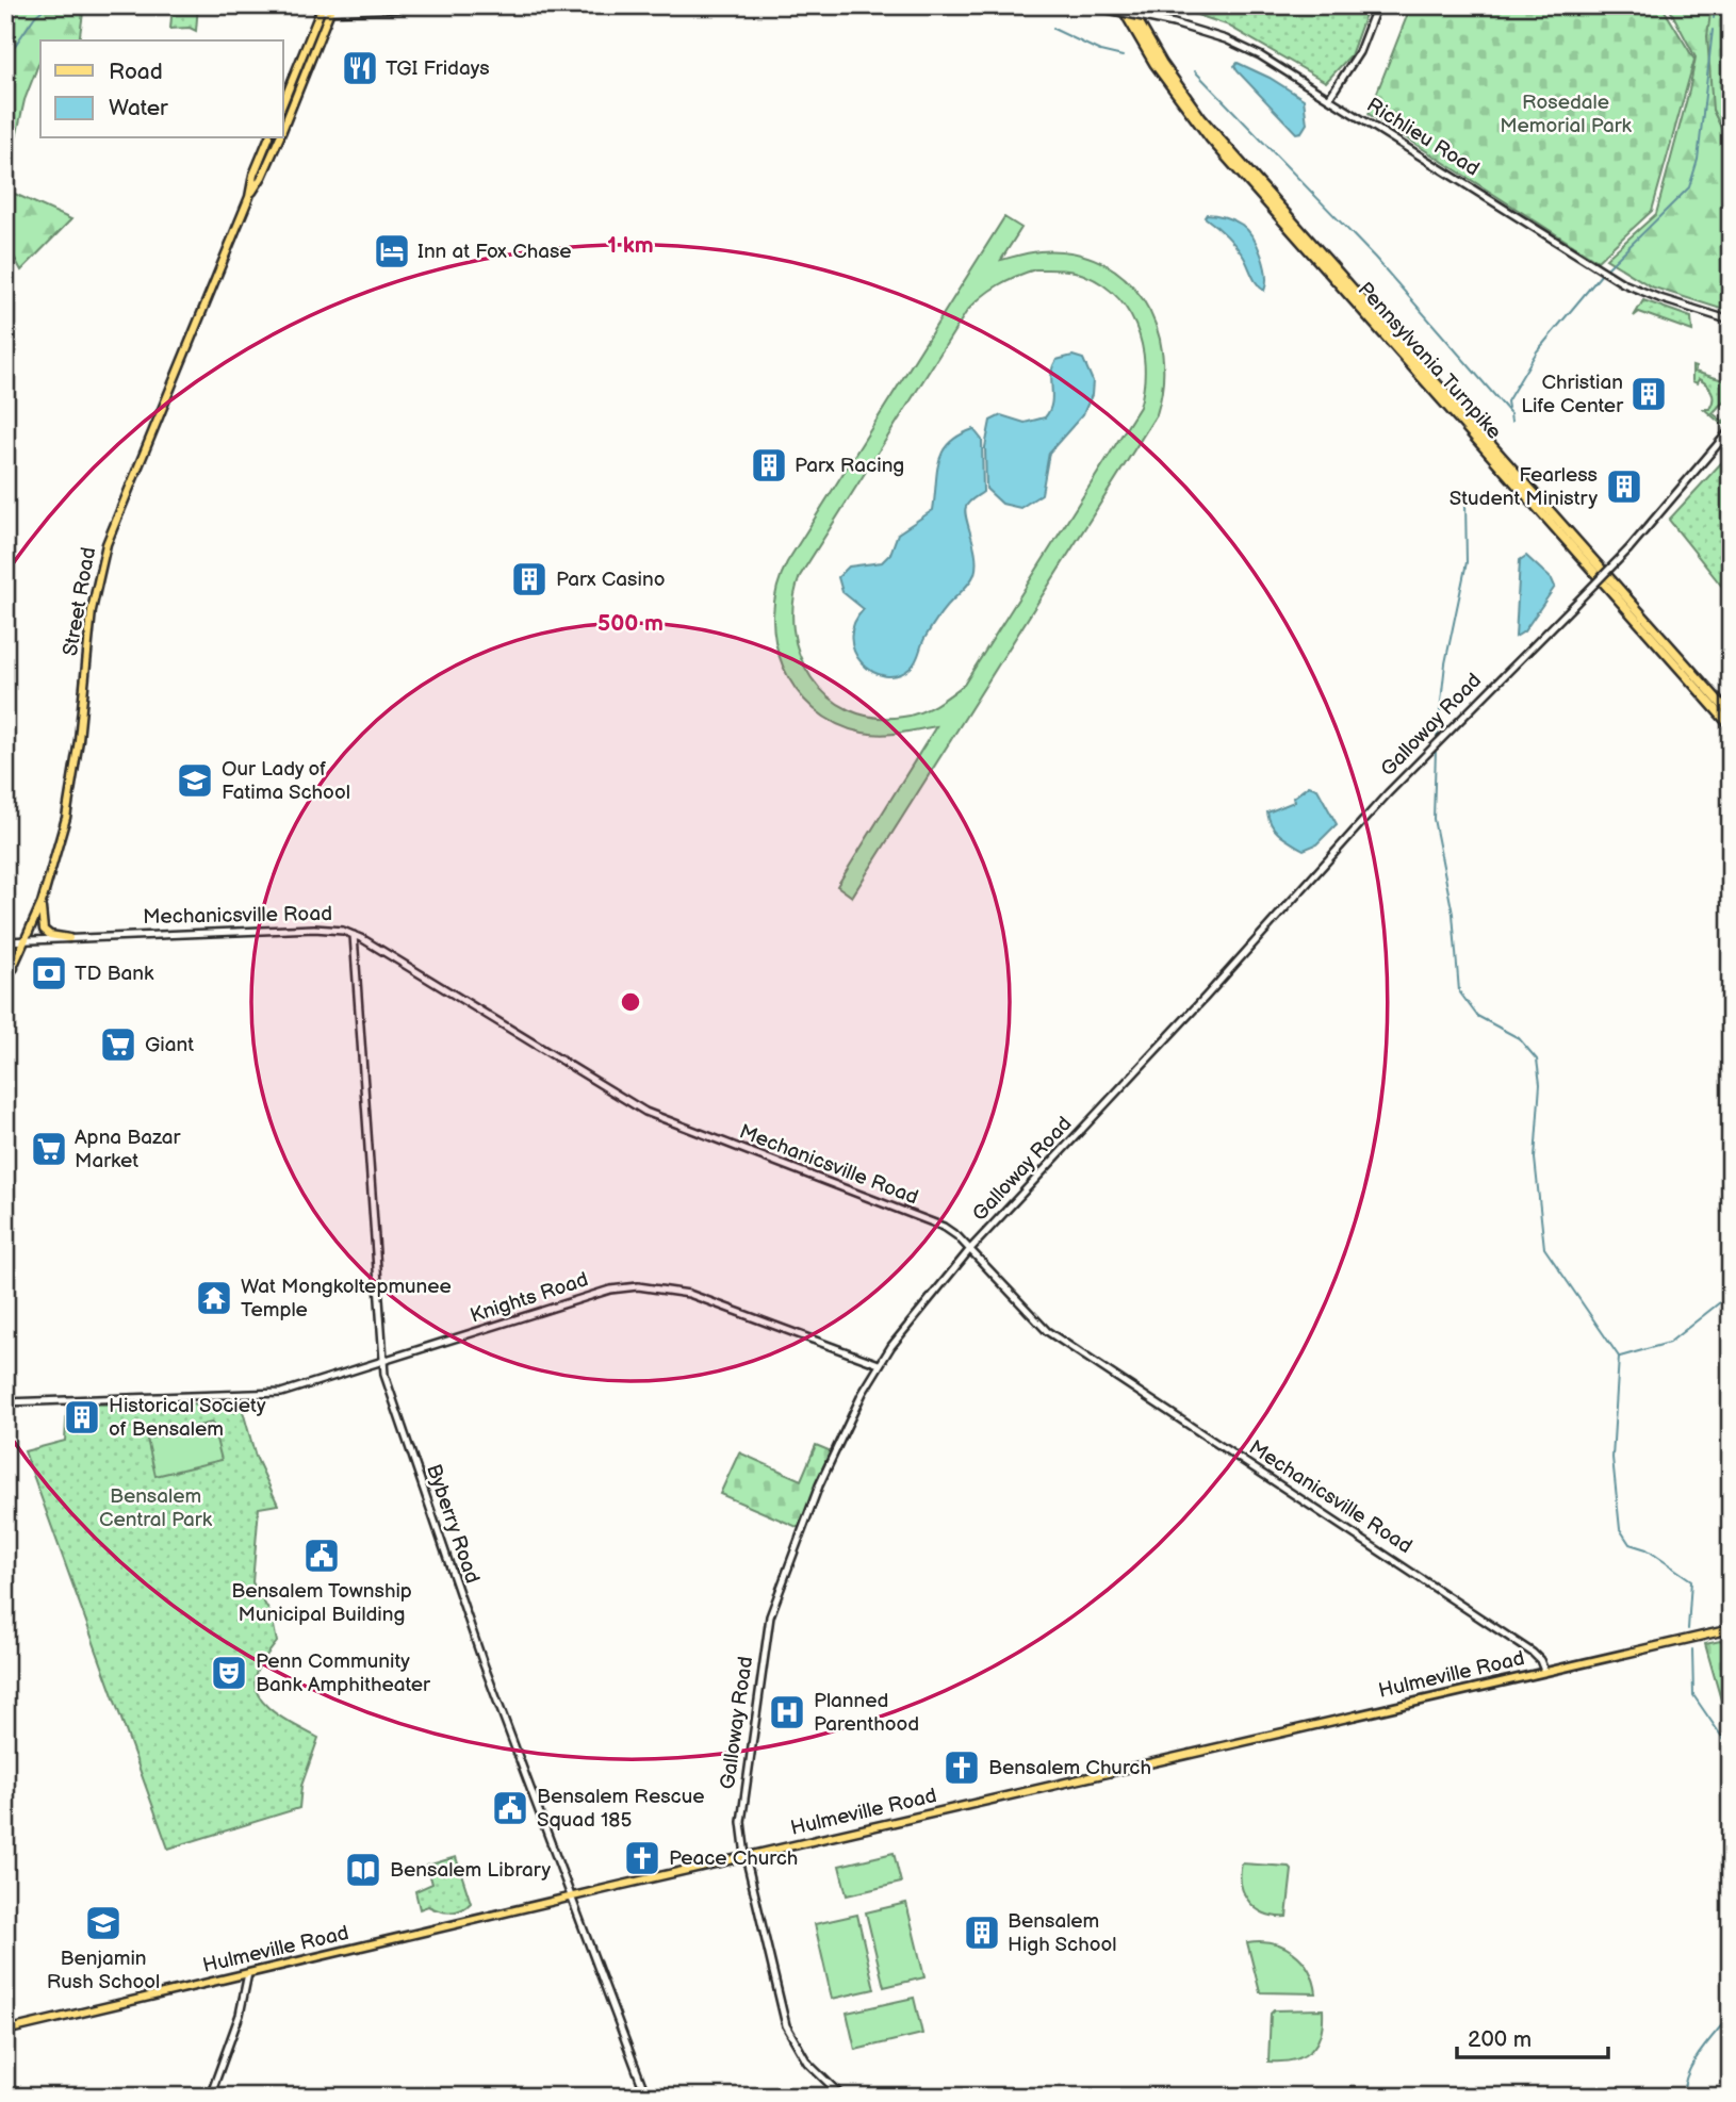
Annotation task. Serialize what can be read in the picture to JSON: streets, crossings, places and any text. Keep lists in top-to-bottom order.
{
  "streets": {
    "highway": ["Pennsylvania Turnpike"],
    "main road": [
      "Richlieu Road",
      "Street Road",
      "Galloway Road",
      "Mechanicsville Road",
      "Knights Road",
      "Byberry Road",
      "Hulmeville Road"
    ]
  },
  "crossings": [
    ["Street Road", "Mechanicsville Road"],
    ["Galloway Road", "Mechanicsville Road"],
    ["Galloway Road", "Knights Road"],
    ["Galloway Road", "Hulmeville Road"],
    ["Mechanicsville Road", "Byberry Road"],
    ["Mechanicsville Road", "Hulmeville Road"],
    ["Knights Road", "Byberry Road"],
    ["Byberry Road", "Hulmeville Road"]
  ],
  "parks": ["Rosedale Memorial Park", "Bensalem Central Park"],
  "places": {
    "restaurant": ["TGI Fridays"],
    "hotel": ["Inn at Fox Chase"],
    "building": [
      "Christian Life Center",
      "Parx Racing",
      "Fearless Student Ministry",
      "Parx Casino",
      "Historical Society of Bensalem",
      "Bensalem High School"
    ],
    "school or university": ["Our Lady of Fatima School", "Benjamin Rush School"],
    "bank": ["TD Bank"],
    "supermarket": ["Giant", "Apna Bazar Market"],
    "temple": ["Wat Mongkoltepmunee Temple"],
    "public building": ["Bensalem Township Municipal Building", "Bensalem Rescue Squad 185"],
    "theatre": ["Penn Community Bank Amphitheater"],
    "hospital": ["Planned Parenthood"],
    "church": ["Bensalem Church", "Peace Church"],
    "library": ["Bensalem Library"]
  },
  "legend": ["Road", "Water"],
  "scale_bar": "200 m",
  "rings": ["1 km", "500 m"]
}
